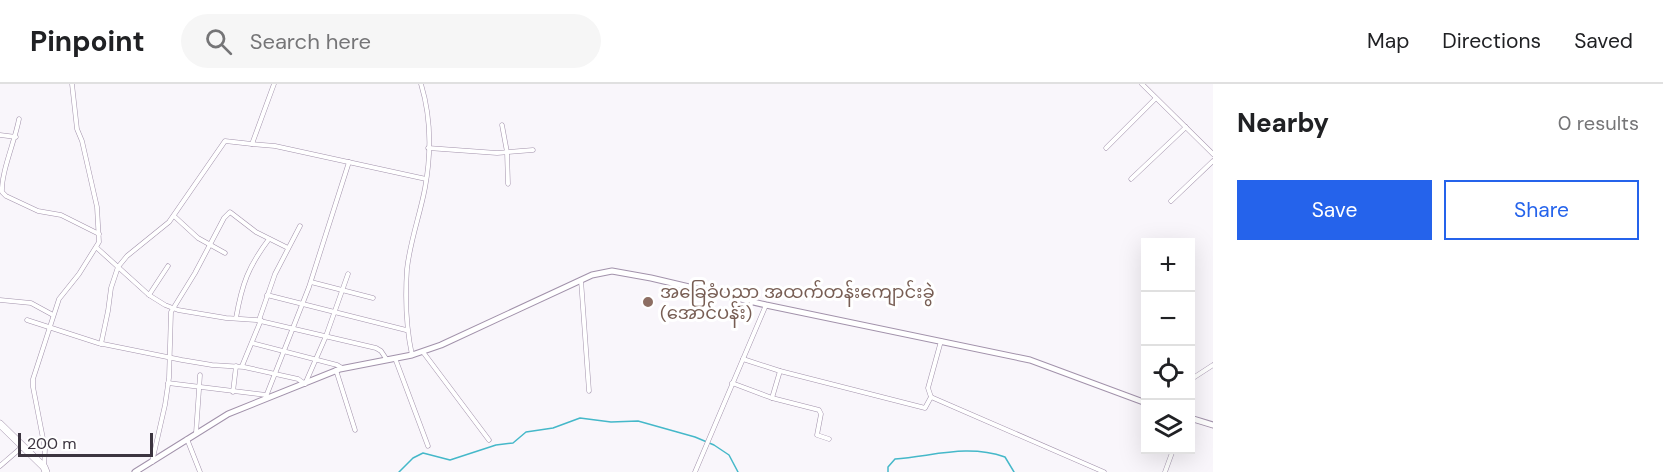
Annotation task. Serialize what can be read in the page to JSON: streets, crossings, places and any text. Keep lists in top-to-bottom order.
{
  "places": ["အခြေခံပညာ အထက်တန်းကျောင်းခွဲ (အောင်ပန်း)"],
  "scale_bar": "200 m",
  "page": {
    "header": "Pinpoint",
    "search": "Search here",
    "nav": ["Map", "Directions", "Saved"],
    "heading": ["Nearby", "0 results"],
    "buttons": ["Save", "Share"],
    "map_buttons": ["+", "−"],
    "scale": "200 m"
  }
}
